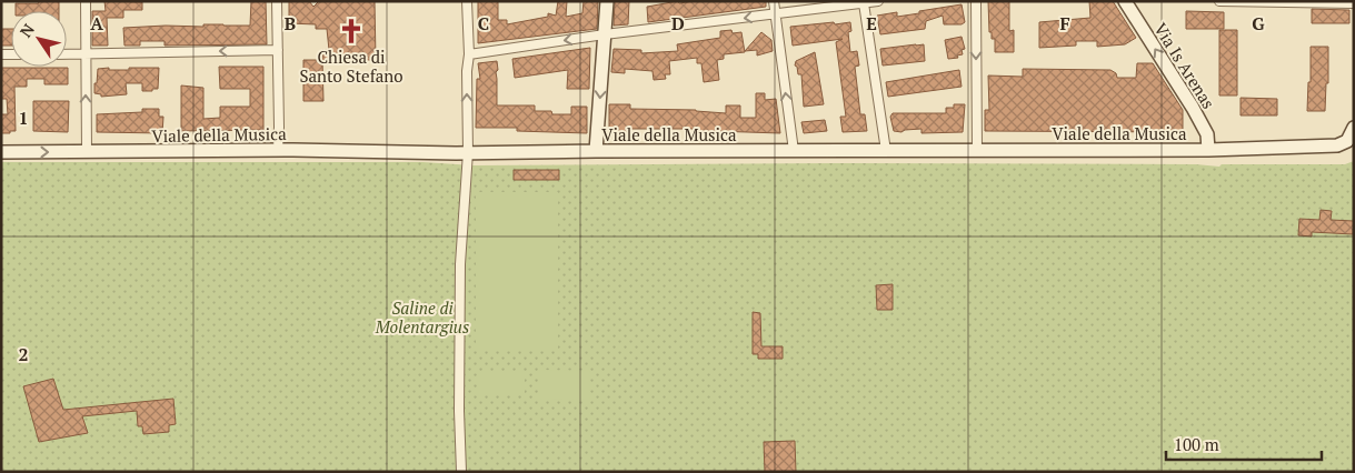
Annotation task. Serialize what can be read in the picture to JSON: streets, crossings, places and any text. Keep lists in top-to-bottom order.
{
  "streets": {
    "street": ["Via Is Arenas", "Viale della Musica"]
  },
  "crossings": [
    ["Via Is Arenas", "Viale della Musica"]
  ],
  "one_way": ["Via Is Arenas"],
  "parks": ["Saline di Molentargius"],
  "places": {
    "church": ["Chiesa di Santo Stefano"]
  },
  "scale_bar": "100 m",
  "north": "top left",
  "grid": {
    "columns": [
      "A",
      "B",
      "C",
      "D",
      "E",
      "F",
      "G"
    ],
    "rows": ["1", "2"]
  }
}
